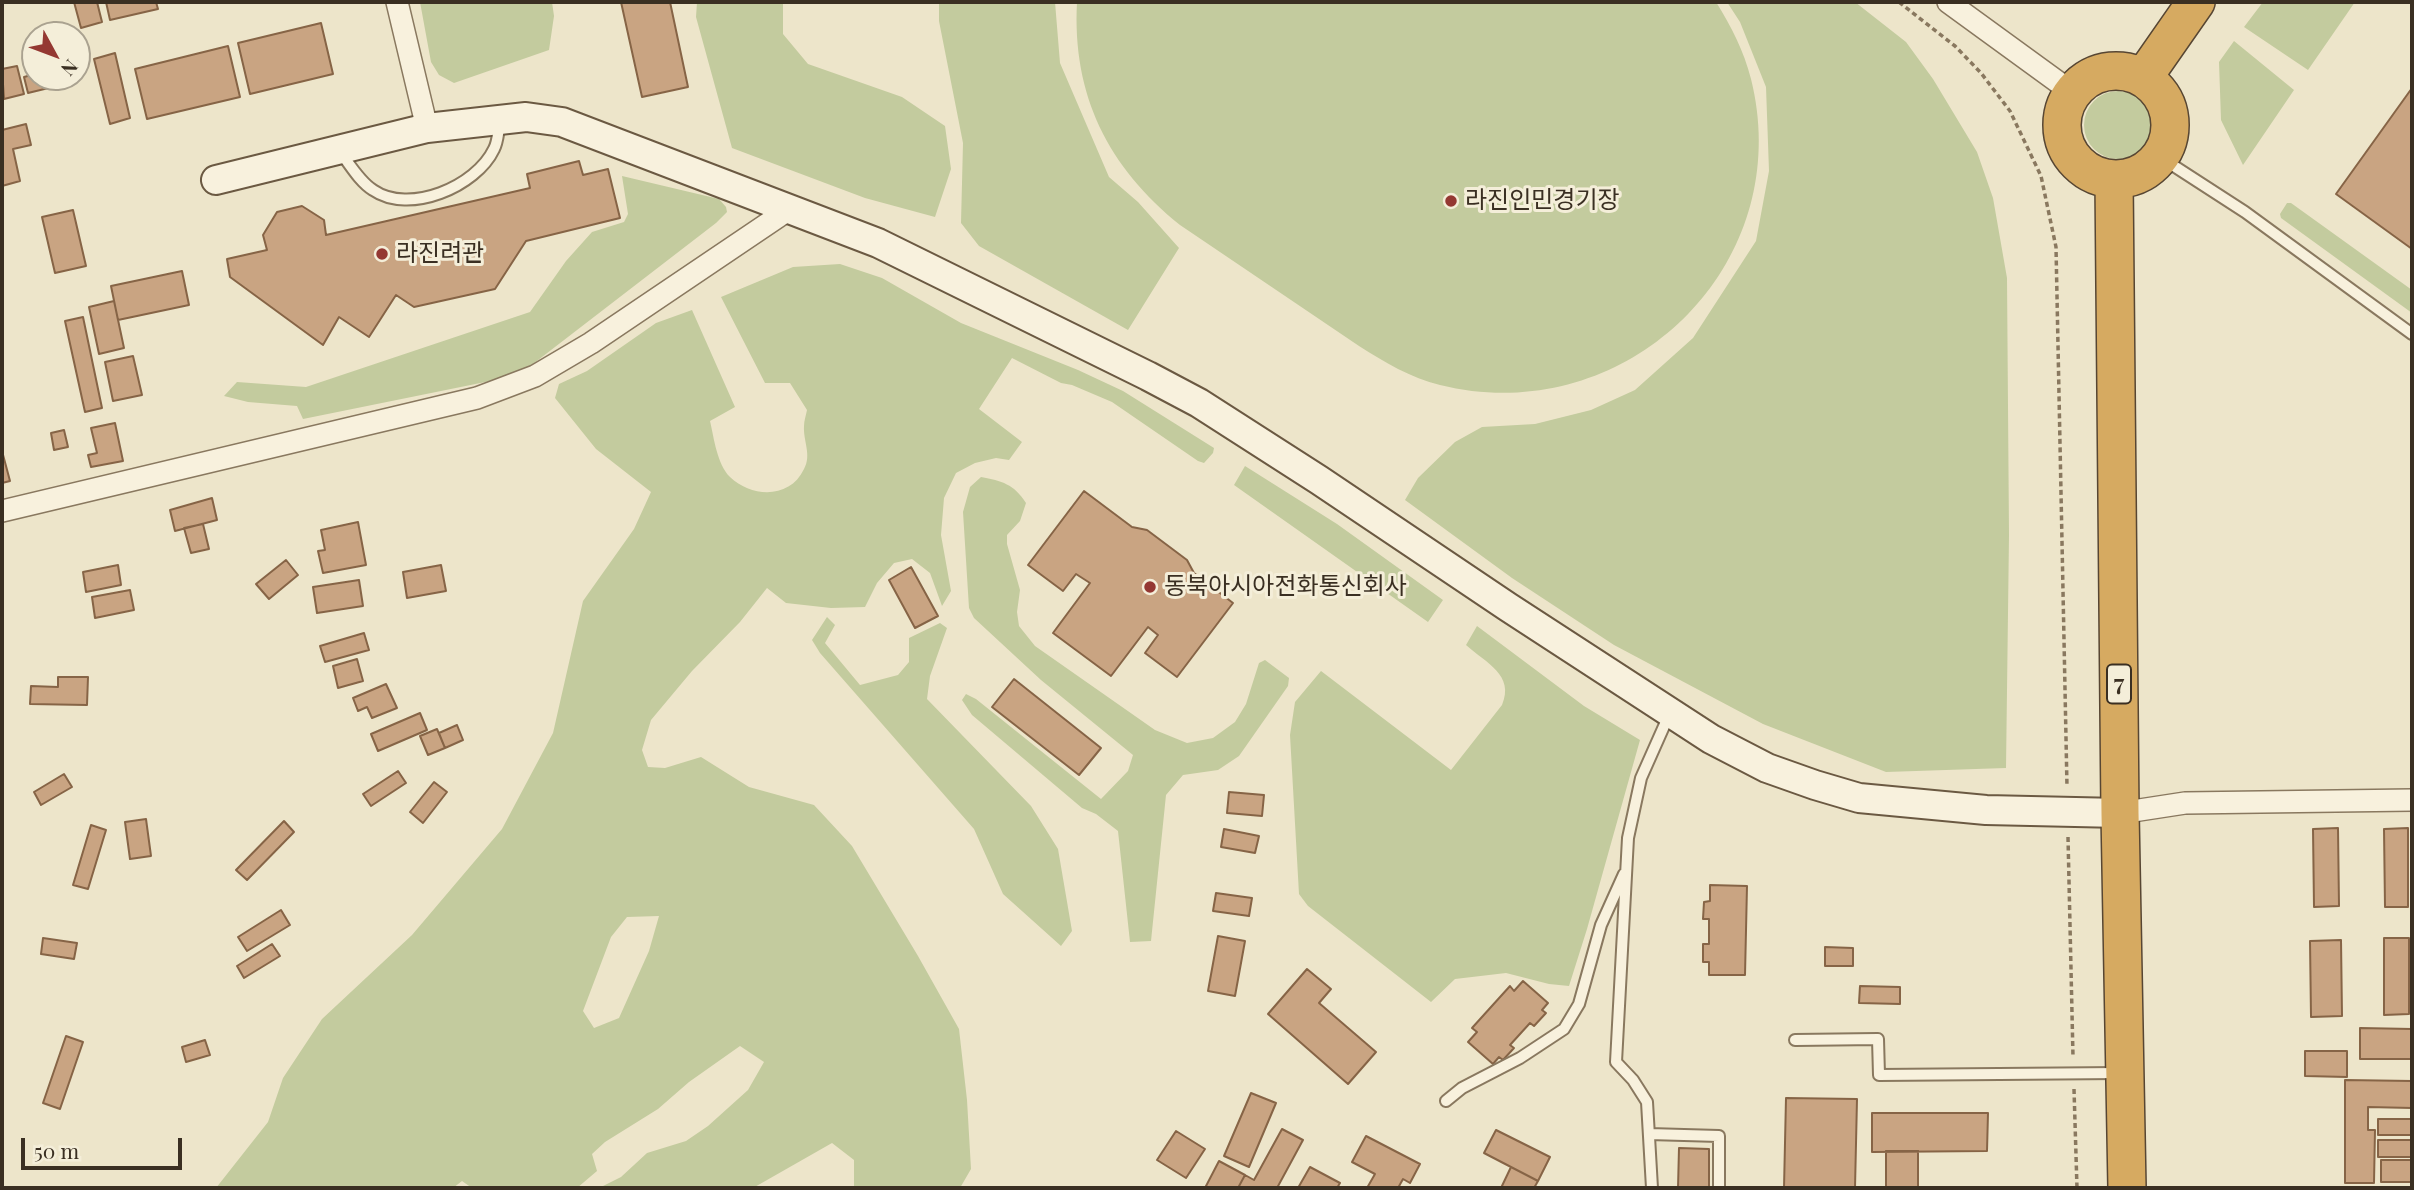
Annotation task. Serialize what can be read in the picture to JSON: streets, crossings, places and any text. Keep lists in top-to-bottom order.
{
  "streets": {
    "highway": ["7"]
  },
  "places": ["라진인민경기장", "라진려관", "동북아시아전화통신회사"],
  "scale_bar": "50 m",
  "north": "bottom right"
}
